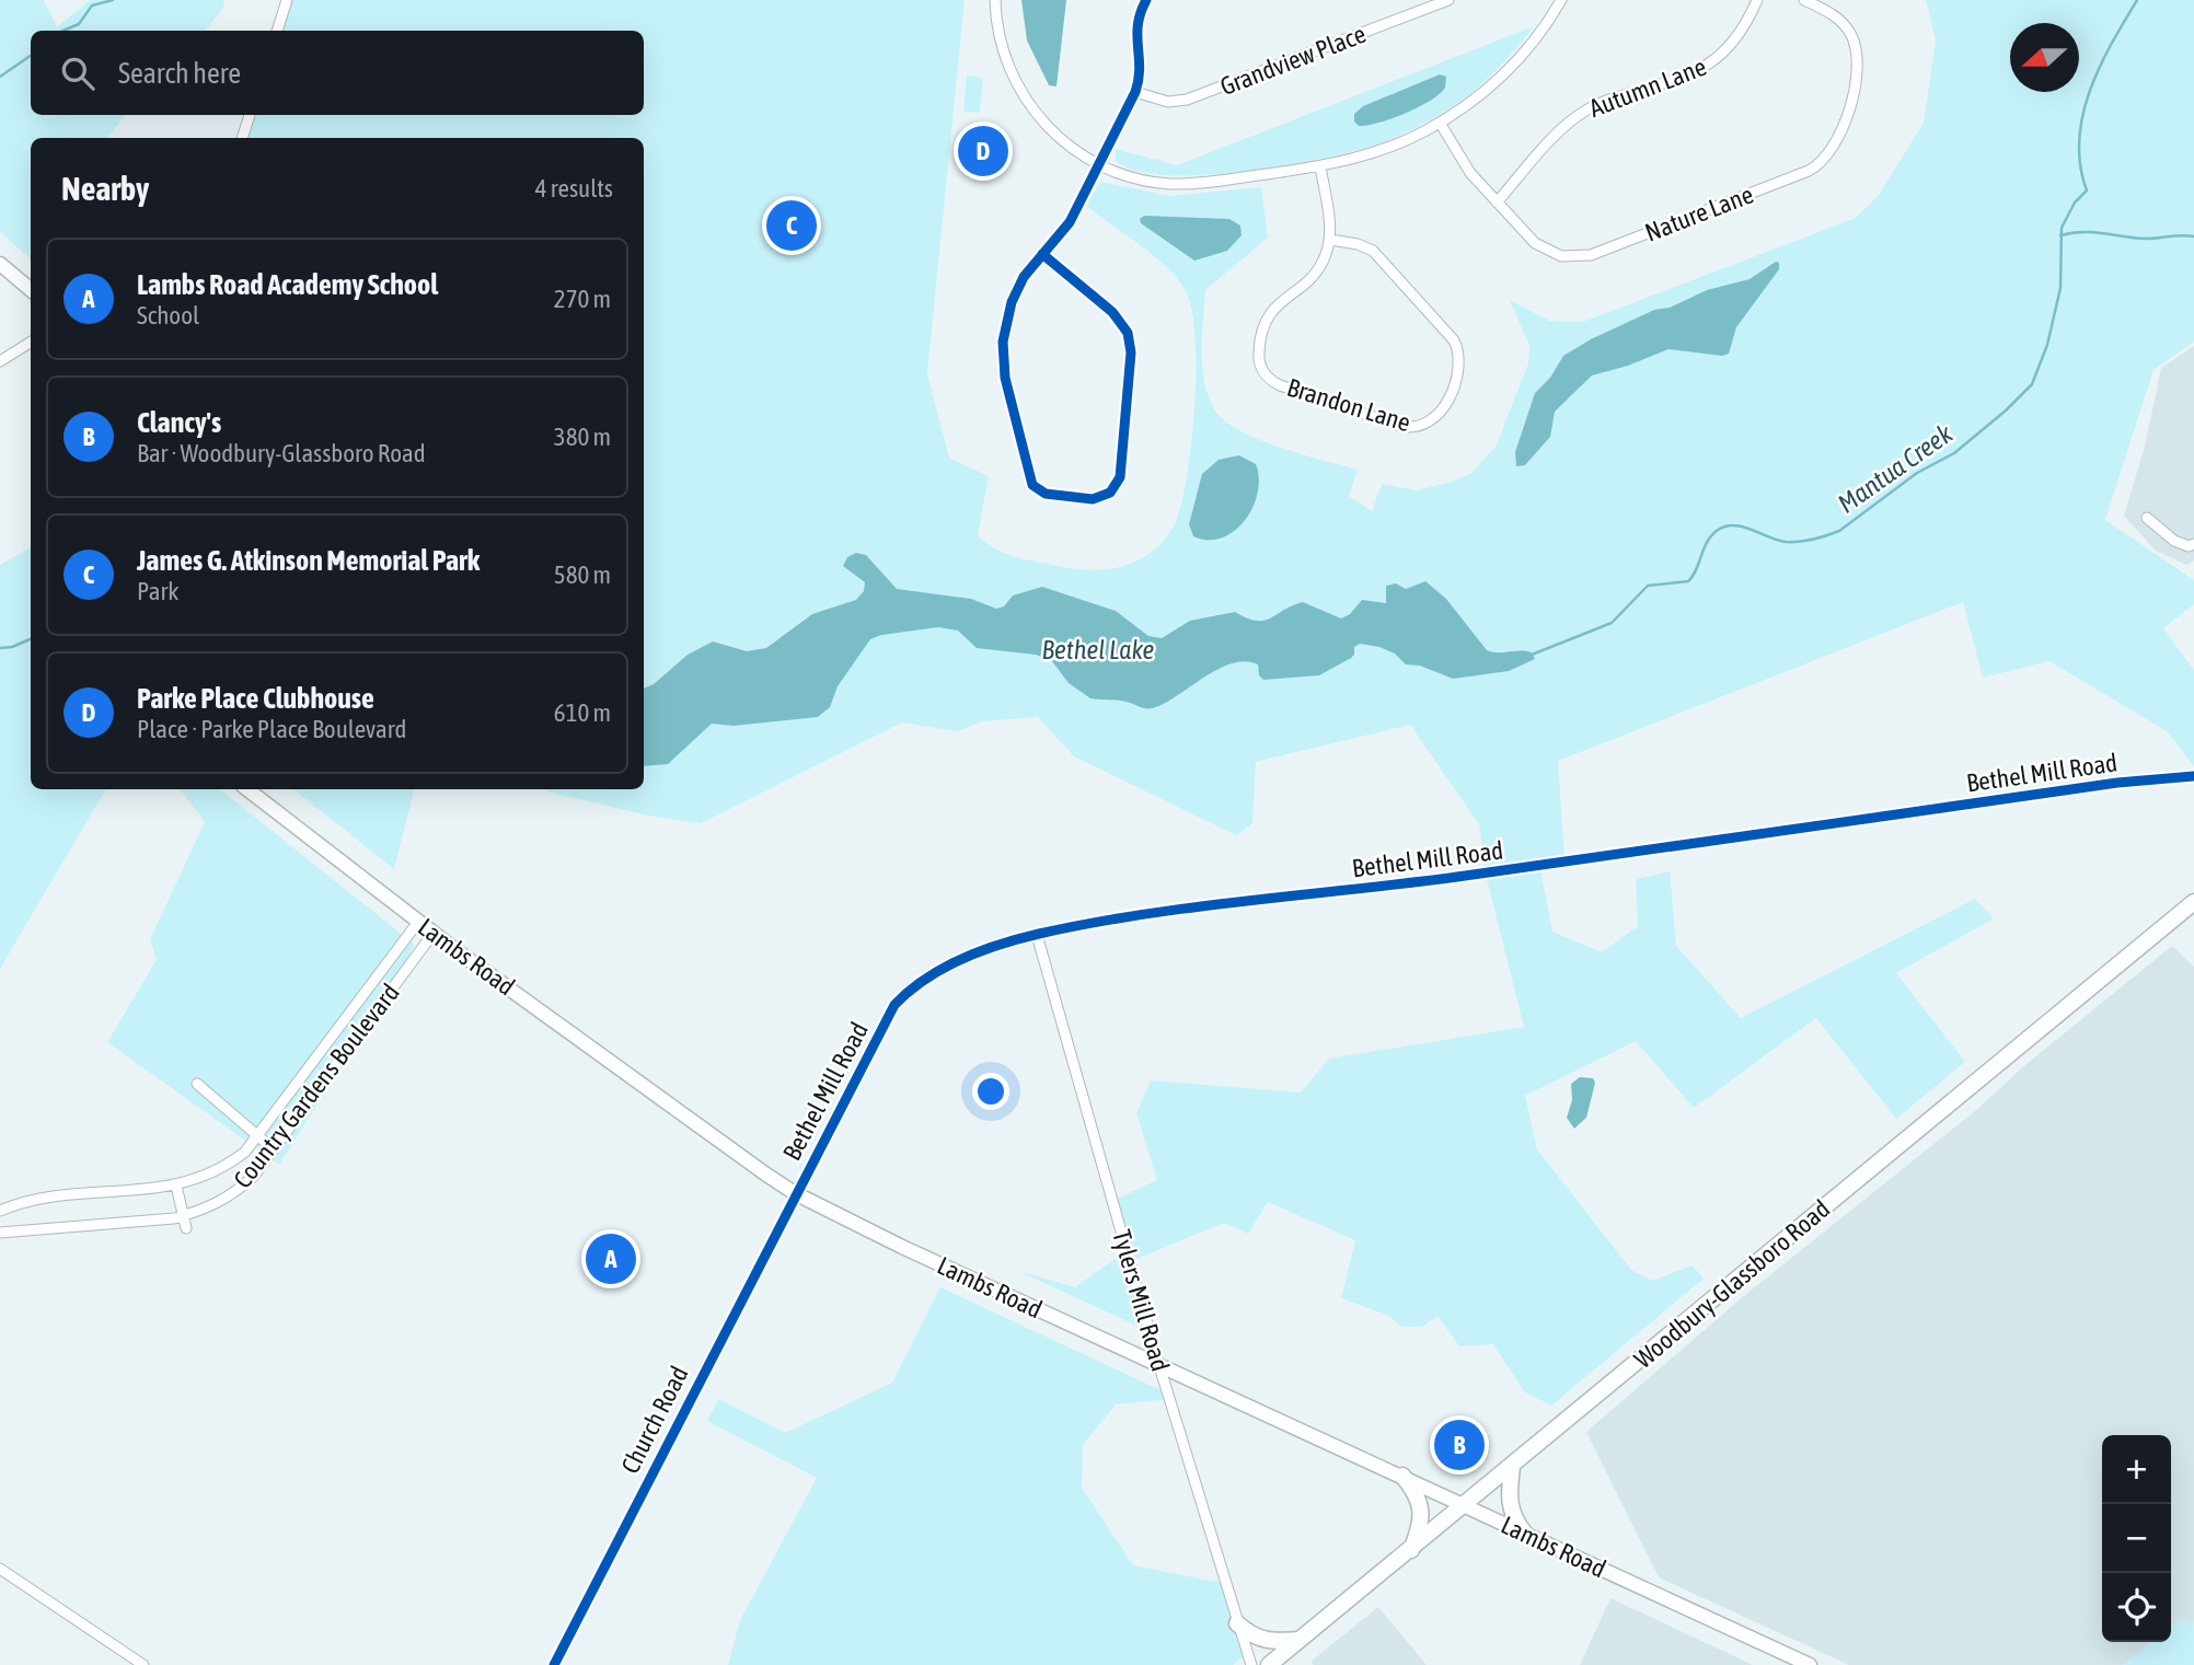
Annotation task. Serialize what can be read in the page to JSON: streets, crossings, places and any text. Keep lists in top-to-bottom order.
{
  "streets": {
    "main road": ["Lambs Road", "Woodbury-Glassboro Road"],
    "street": [
      "Grandview Place",
      "Autumn Lane",
      "Nature Lane",
      "Brandon Lane",
      "Bethel Mill Road",
      "Country Gardens Boulevard",
      "Tylers Mill Road",
      "Church Road"
    ]
  },
  "crossings": [
    ["Autumn Lane", "Nature Lane"],
    ["Bethel Mill Road", "Lambs Road"],
    ["Bethel Mill Road", "Tylers Mill Road"],
    ["Bethel Mill Road", "Church Road"],
    ["Lambs Road", "Country Gardens Boulevard"],
    ["Lambs Road", "Woodbury-Glassboro Road"],
    ["Lambs Road", "Tylers Mill Road"],
    ["Lambs Road", "Church Road"]
  ],
  "water": ["Mantua Creek", "Bethel Lake"],
  "north": "left",
  "page": {
    "search": "Search here",
    "pins": [
      "D",
      "C",
      "A",
      "B"
    ],
    "heading": ["Nearby", "4 results"],
    "list": [
      {
        "mark": "A",
        "name": "Lambs Road Academy School",
        "note": "School",
        "value": "270 m"
      },
      {
        "mark": "B",
        "name": "Clancy's",
        "note": "Bar · Woodbury-Glassboro Road",
        "value": "380 m"
      },
      {
        "mark": "C",
        "name": "James G. Atkinson Memorial Park",
        "note": "Park",
        "value": "580 m"
      },
      {
        "mark": "D",
        "name": "Parke Place Clubhouse",
        "note": "Place · Parke Place Boulevard",
        "value": "610 m"
      }
    ],
    "map_buttons": ["+", "−"]
  }
}
